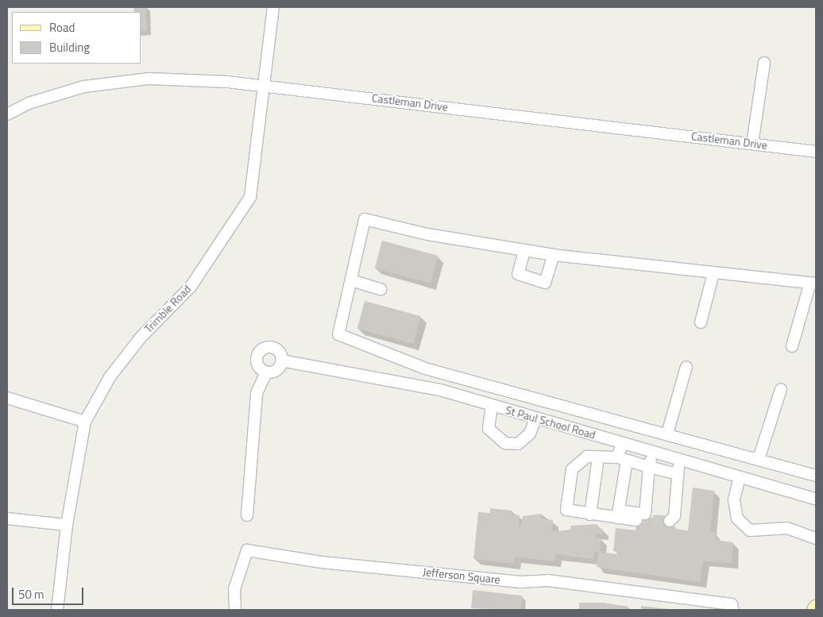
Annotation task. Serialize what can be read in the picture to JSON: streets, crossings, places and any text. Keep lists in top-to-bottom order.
{
  "streets": {
    "street": [
      "Castleman Drive",
      "Trimble Road",
      "St Paul School Road",
      "Jefferson Square"
    ]
  },
  "crossings": [
    ["Castleman Drive", "Trimble Road"]
  ],
  "legend": ["Road", "Building"],
  "scale_bar": "50 m"
}
